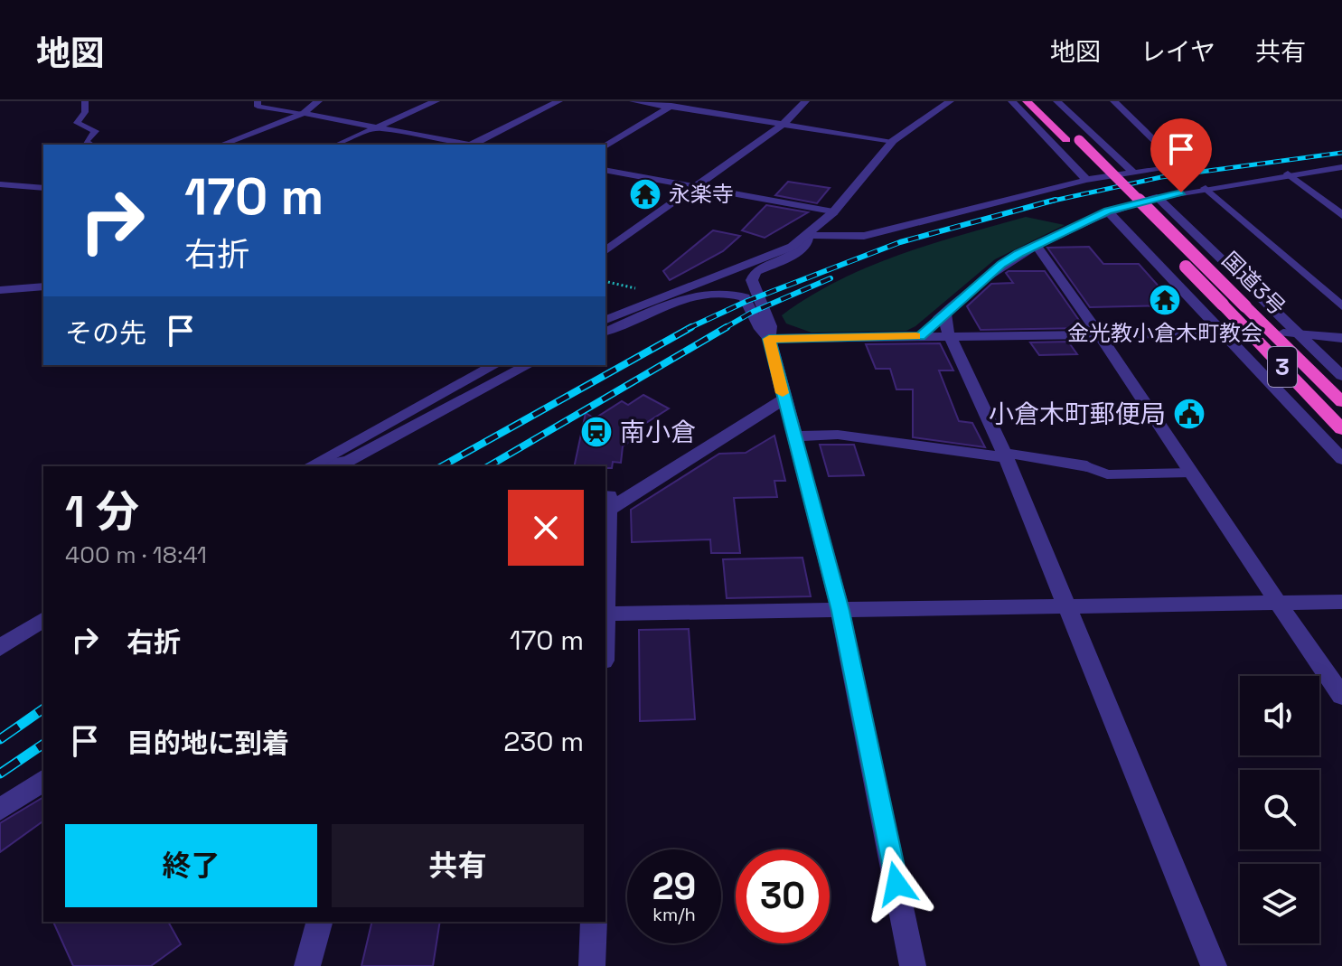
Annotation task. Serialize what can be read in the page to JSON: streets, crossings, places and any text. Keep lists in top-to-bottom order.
{
  "streets": {
    "highway": ["国道3号", "3"]
  },
  "places": {
    "temple": ["永楽寺", "金光教小倉木町教会"],
    "public building": ["小倉木町郵便局"],
    "station": ["南小倉"]
  },
  "page": {
    "header": "地図",
    "nav": ["地図", "レイヤ", "共有"],
    "turn": ["170 m", "右折"],
    "then": "その先",
    "heading": ["1 分", "400 m · 18:41"],
    "list": [
      {
        "name": "右折",
        "value": "170 m"
      },
      {
        "name": "目的地に到着",
        "value": "230 m"
      }
    ],
    "buttons": ["終了", "共有"],
    "speed": "29 km/h",
    "limit": "30"
  }
}
